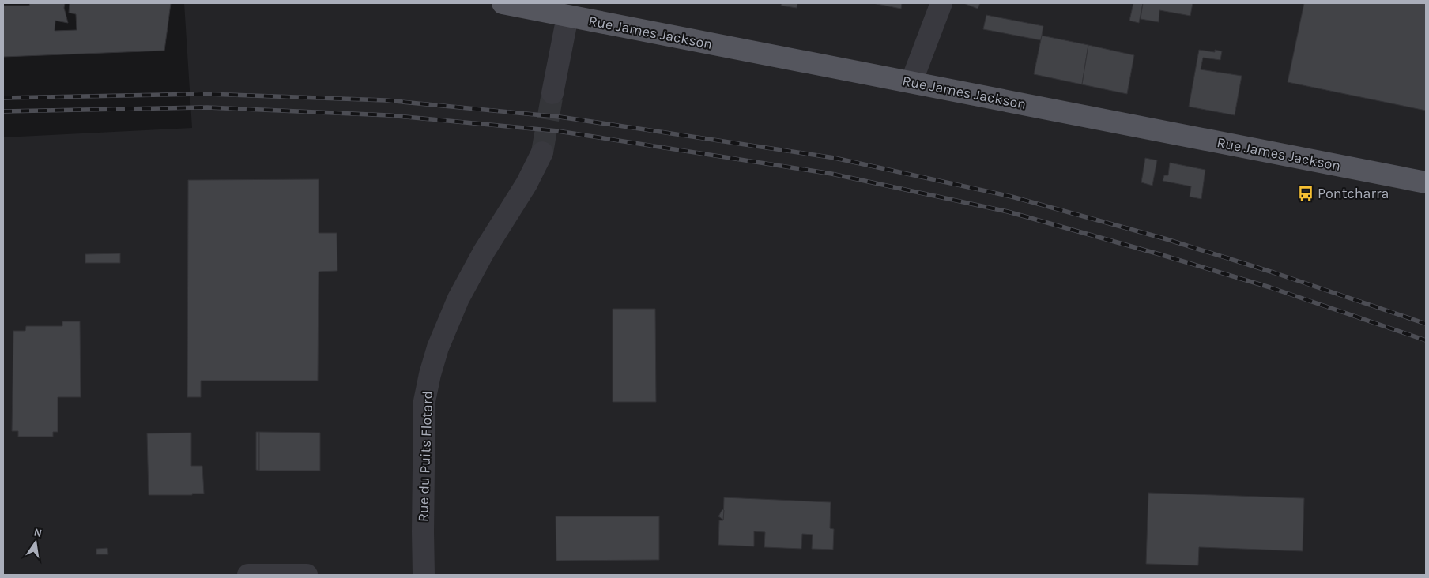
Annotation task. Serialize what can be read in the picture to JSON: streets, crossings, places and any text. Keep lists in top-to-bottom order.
{
  "streets": {
    "main road": ["Rue James Jackson"],
    "street": ["Rue du Puits Flotard"]
  },
  "places": {
    "bus stop": ["Pontcharra"]
  },
  "north": "top"
}
